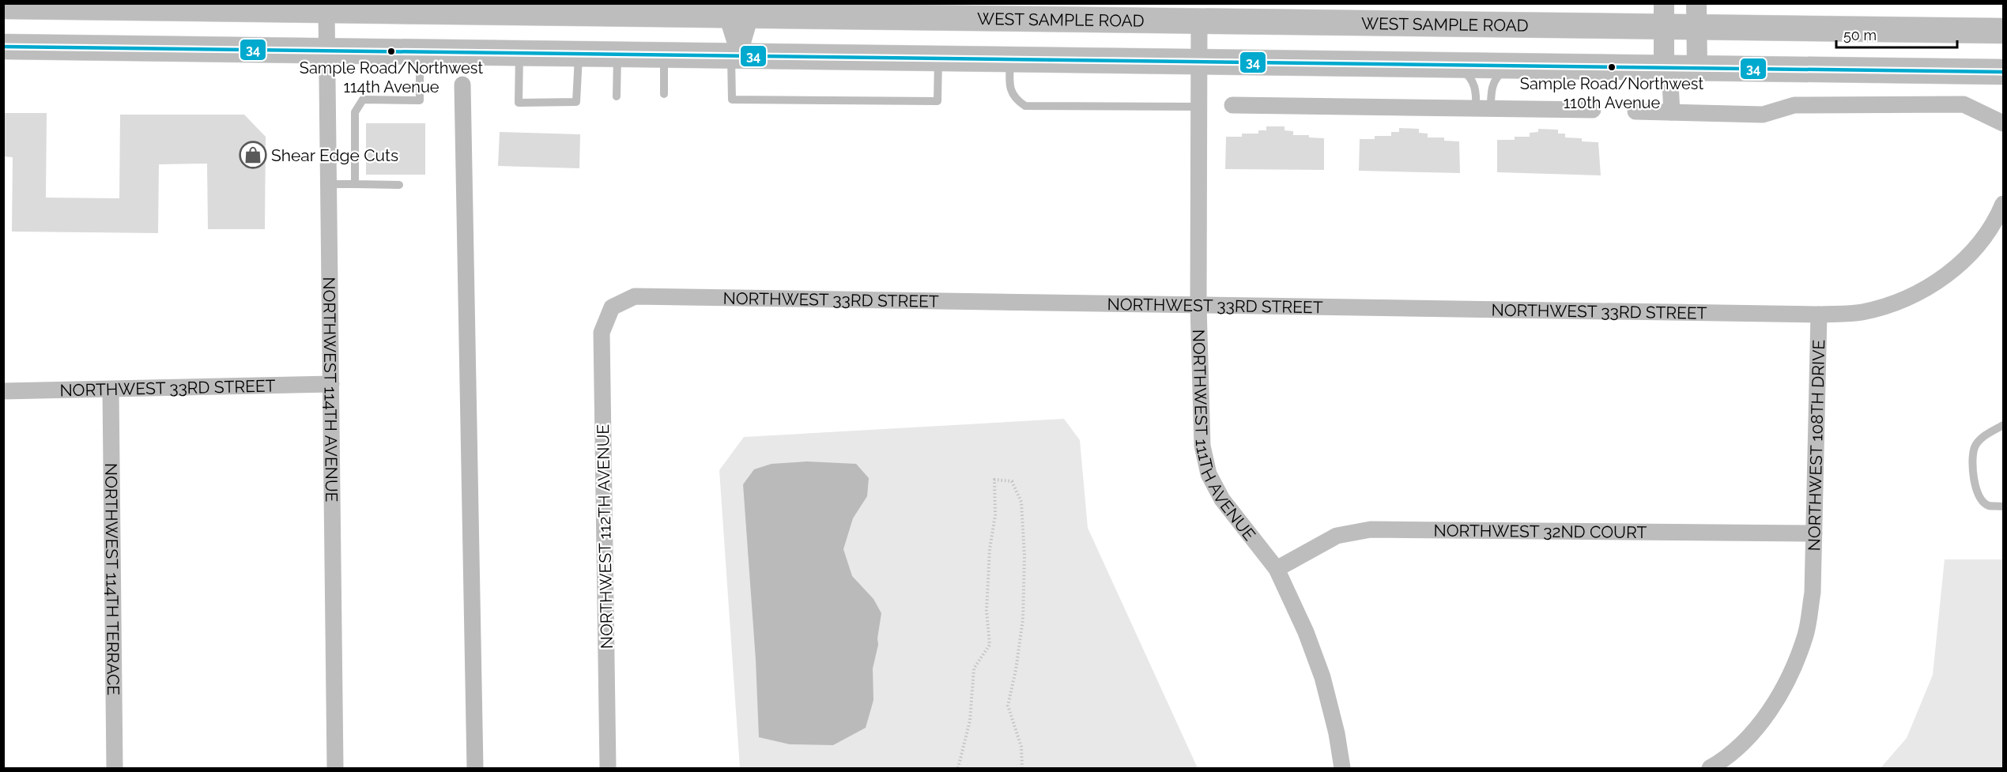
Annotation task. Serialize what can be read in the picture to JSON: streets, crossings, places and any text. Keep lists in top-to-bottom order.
{
  "streets": {
    "main road": ["WEST SAMPLE ROAD"],
    "street": [
      "NORTHWEST 33RD STREET",
      "NORTHWEST 114TH AVENUE",
      "NORTHWEST 111TH AVENUE",
      "NORTHWEST 108TH DRIVE",
      "NORTHWEST 32ND COURT",
      "NORTHWEST 112TH AVENUE",
      "NORTHWEST 114TH TERRACE"
    ]
  },
  "crossings": [
    ["WEST SAMPLE ROAD", "NORTHWEST 114TH AVENUE"],
    ["WEST SAMPLE ROAD", "NORTHWEST 111TH AVENUE"],
    ["NORTHWEST 33RD STREET", "NORTHWEST 114TH AVENUE"],
    ["NORTHWEST 33RD STREET", "NORTHWEST 111TH AVENUE"],
    ["NORTHWEST 33RD STREET", "NORTHWEST 108TH DRIVE"],
    ["NORTHWEST 33RD STREET", "NORTHWEST 112TH AVENUE"],
    ["NORTHWEST 33RD STREET", "NORTHWEST 114TH TERRACE"],
    ["NORTHWEST 111TH AVENUE", "NORTHWEST 32ND COURT"],
    ["NORTHWEST 108TH DRIVE", "NORTHWEST 32ND COURT"]
  ],
  "places": {
    "other": ["Sample Road/Northwest 114th Avenue", "Sample Road/Northwest 110th Avenue"],
    "shop": ["Shear Edge Cuts"]
  },
  "lines": ["transit line 34"],
  "scale_bar": "50 m"
}
